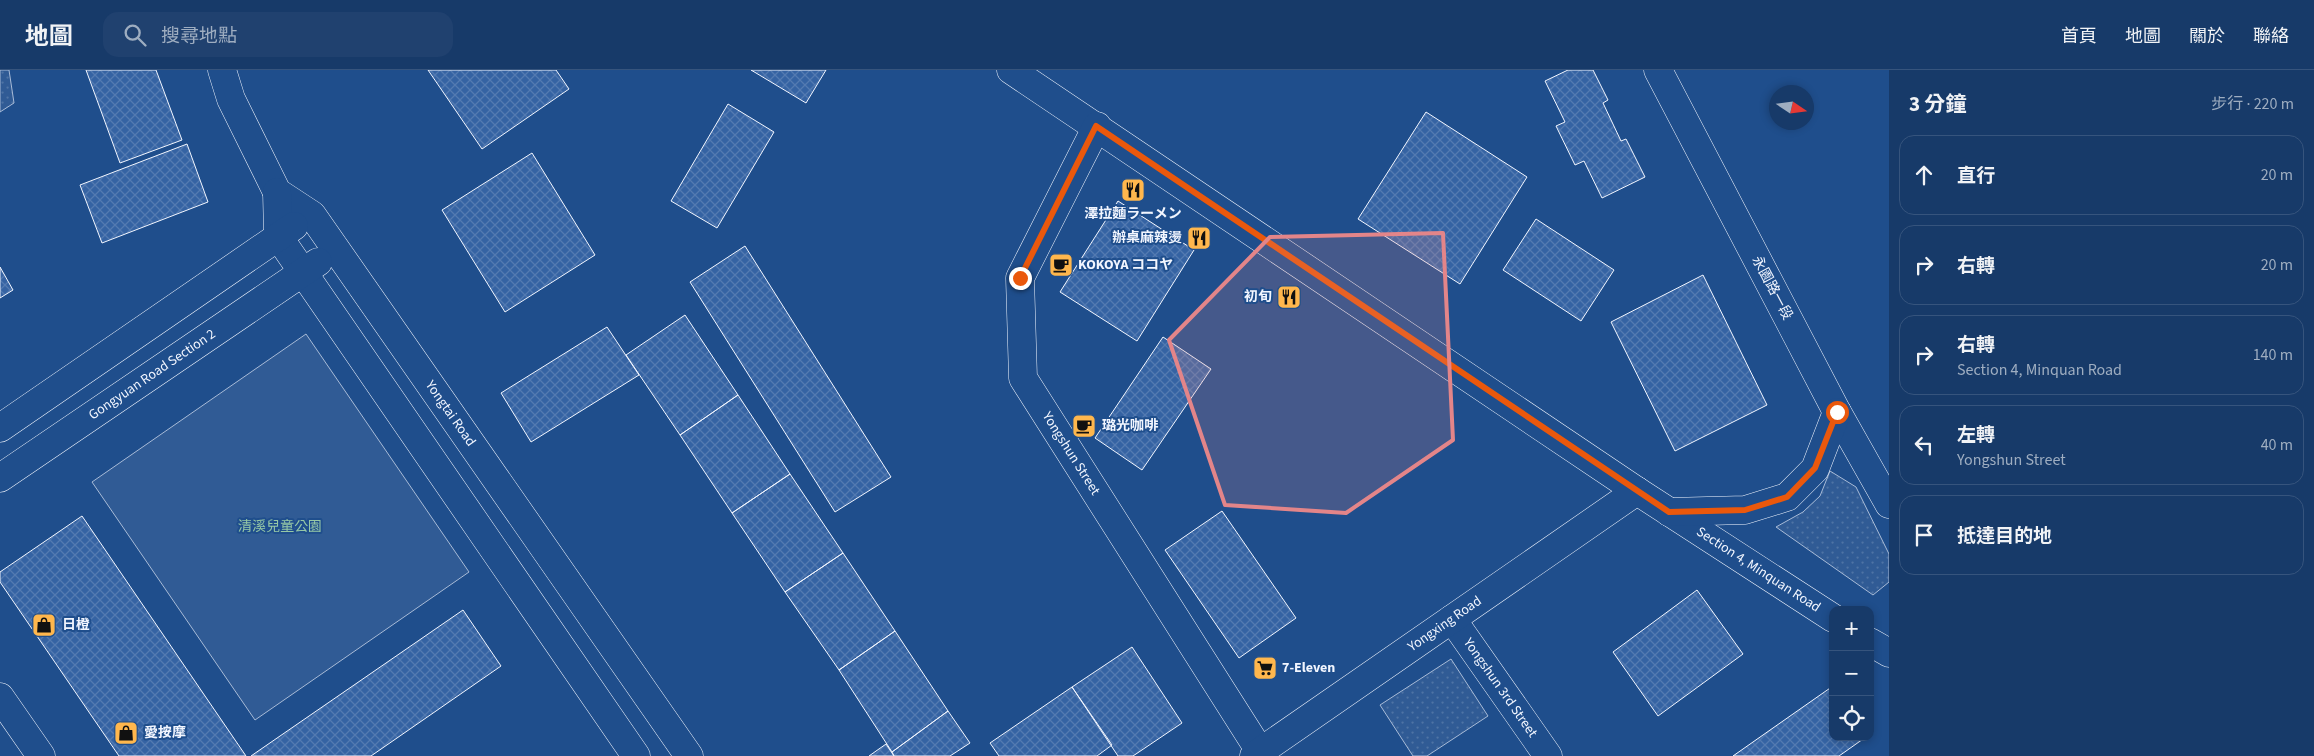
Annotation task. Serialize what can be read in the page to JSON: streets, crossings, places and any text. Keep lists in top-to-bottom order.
{
  "streets": {
    "street": [
      "永園路一段",
      "Gongyuan Road Section 2",
      "Yongtai Road",
      "Yongshun Street",
      "Section 4, Minquan Road",
      "Yongxing Road",
      "Yongshun 3rd Street"
    ]
  },
  "crossings": [
    ["Gongyuan Road Section 2", "Yongtai Road"],
    ["Yongshun Street", "Section 4, Minquan Road"],
    ["Yongshun Street", "Yongxing Road"],
    ["Section 4, Minquan Road", "Yongxing Road"],
    ["Yongxing Road", "Yongshun 3rd Street"]
  ],
  "parks": ["清溪兒童公園"],
  "places": {
    "restaurant": ["澤拉麵ラーメン", "辦桌麻辣燙", "初旬"],
    "cafe": ["KOKOYA ココヤ", "璐光咖啡"],
    "shop": ["日橙", "愛按摩"],
    "supermarket": ["7-Eleven"]
  },
  "north": "right",
  "page": {
    "header": "地圖",
    "search": "搜尋地點",
    "nav": [
      "首頁",
      "地圖",
      "關於",
      "聯絡"
    ],
    "heading": ["3 分鐘", "步行 · 220 m"],
    "list": [
      ["直行", "20 m"],
      ["右轉", "20 m"],
      ["右轉", "Section 4, Minquan Road", "140 m"],
      ["左轉", "Yongshun Street", "40 m"],
      "抵達目的地"
    ],
    "map_buttons": ["+", "−"]
  }
}
